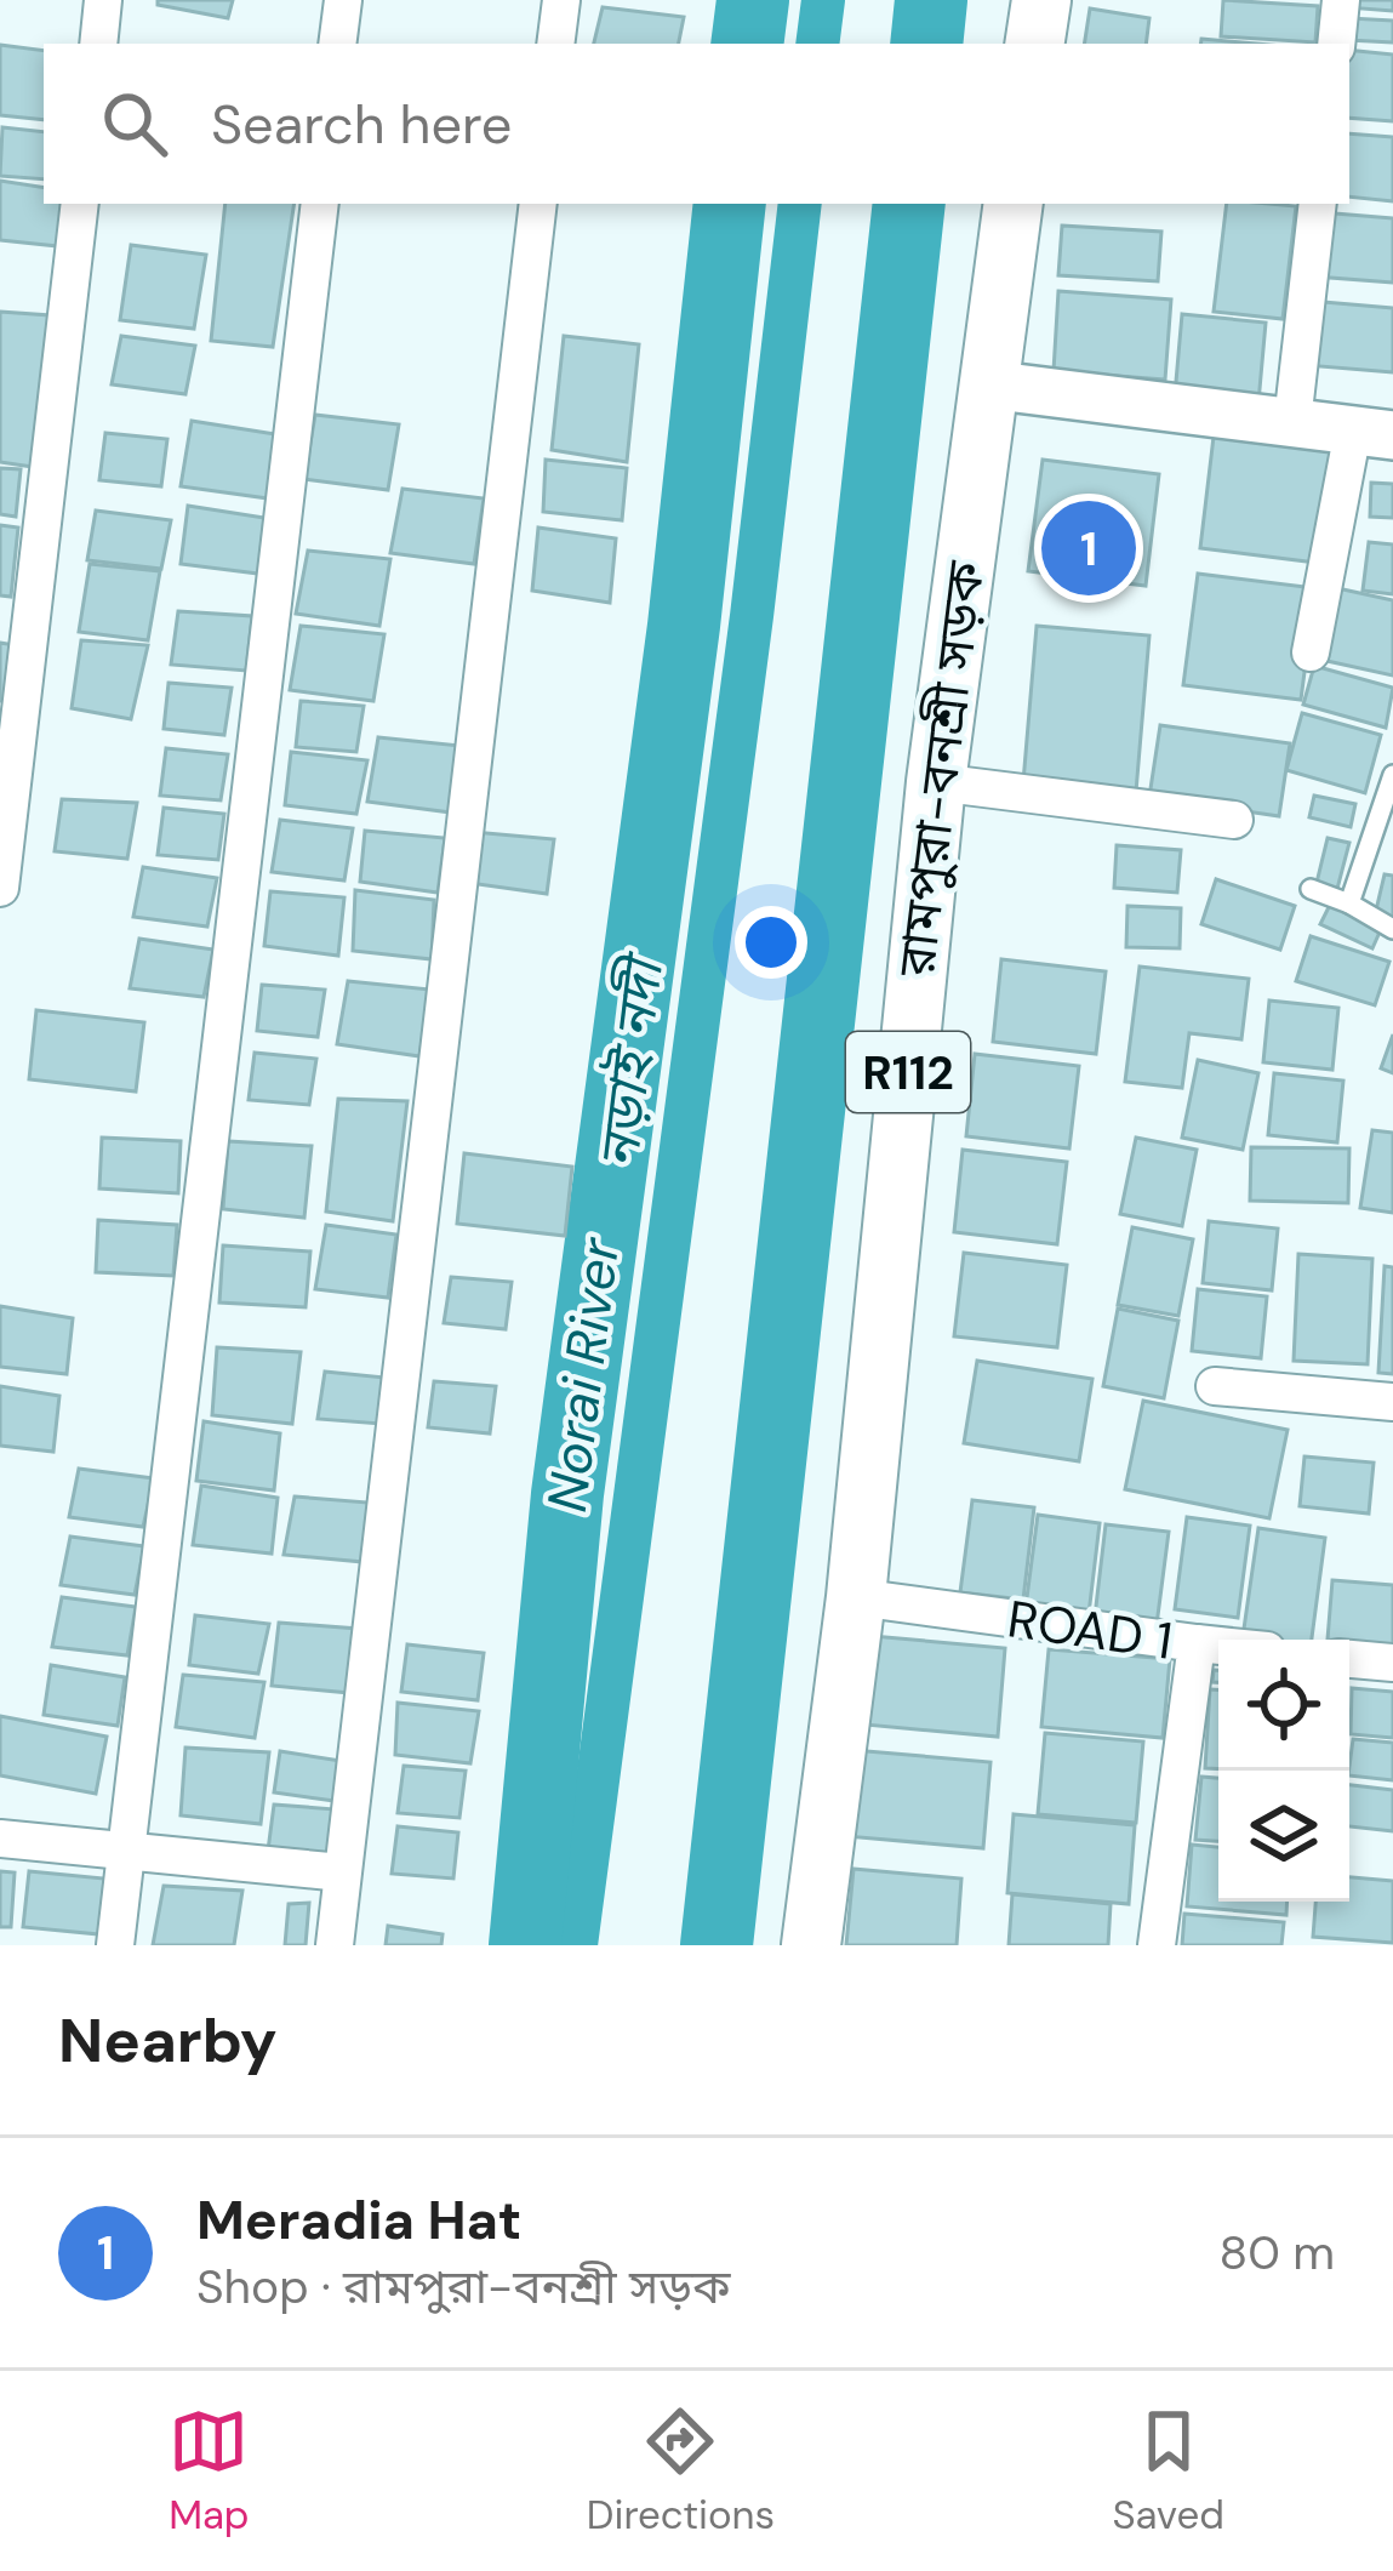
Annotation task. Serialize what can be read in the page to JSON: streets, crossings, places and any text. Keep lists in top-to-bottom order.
{
  "streets": {
    "main road": ["রামপুরা-বনশ্রী সড়ক", "R112"],
    "street": ["ROAD 1"]
  },
  "crossings": [
    ["রামপুরা-বনশ্রী সড়ক", "ROAD 1"]
  ],
  "water": ["নড়াই নদী", "Norai River"],
  "page": {
    "search": "Search here",
    "pins": "1",
    "heading": "Nearby",
    "list": [
      {
        "mark": "1",
        "name": "Meradia Hat",
        "note": "Shop · রামপুরা-বনশ্রী সড়ক",
        "value": "80 m"
      }
    ],
    "nav": ["Map", "Directions", "Saved"]
  }
}
